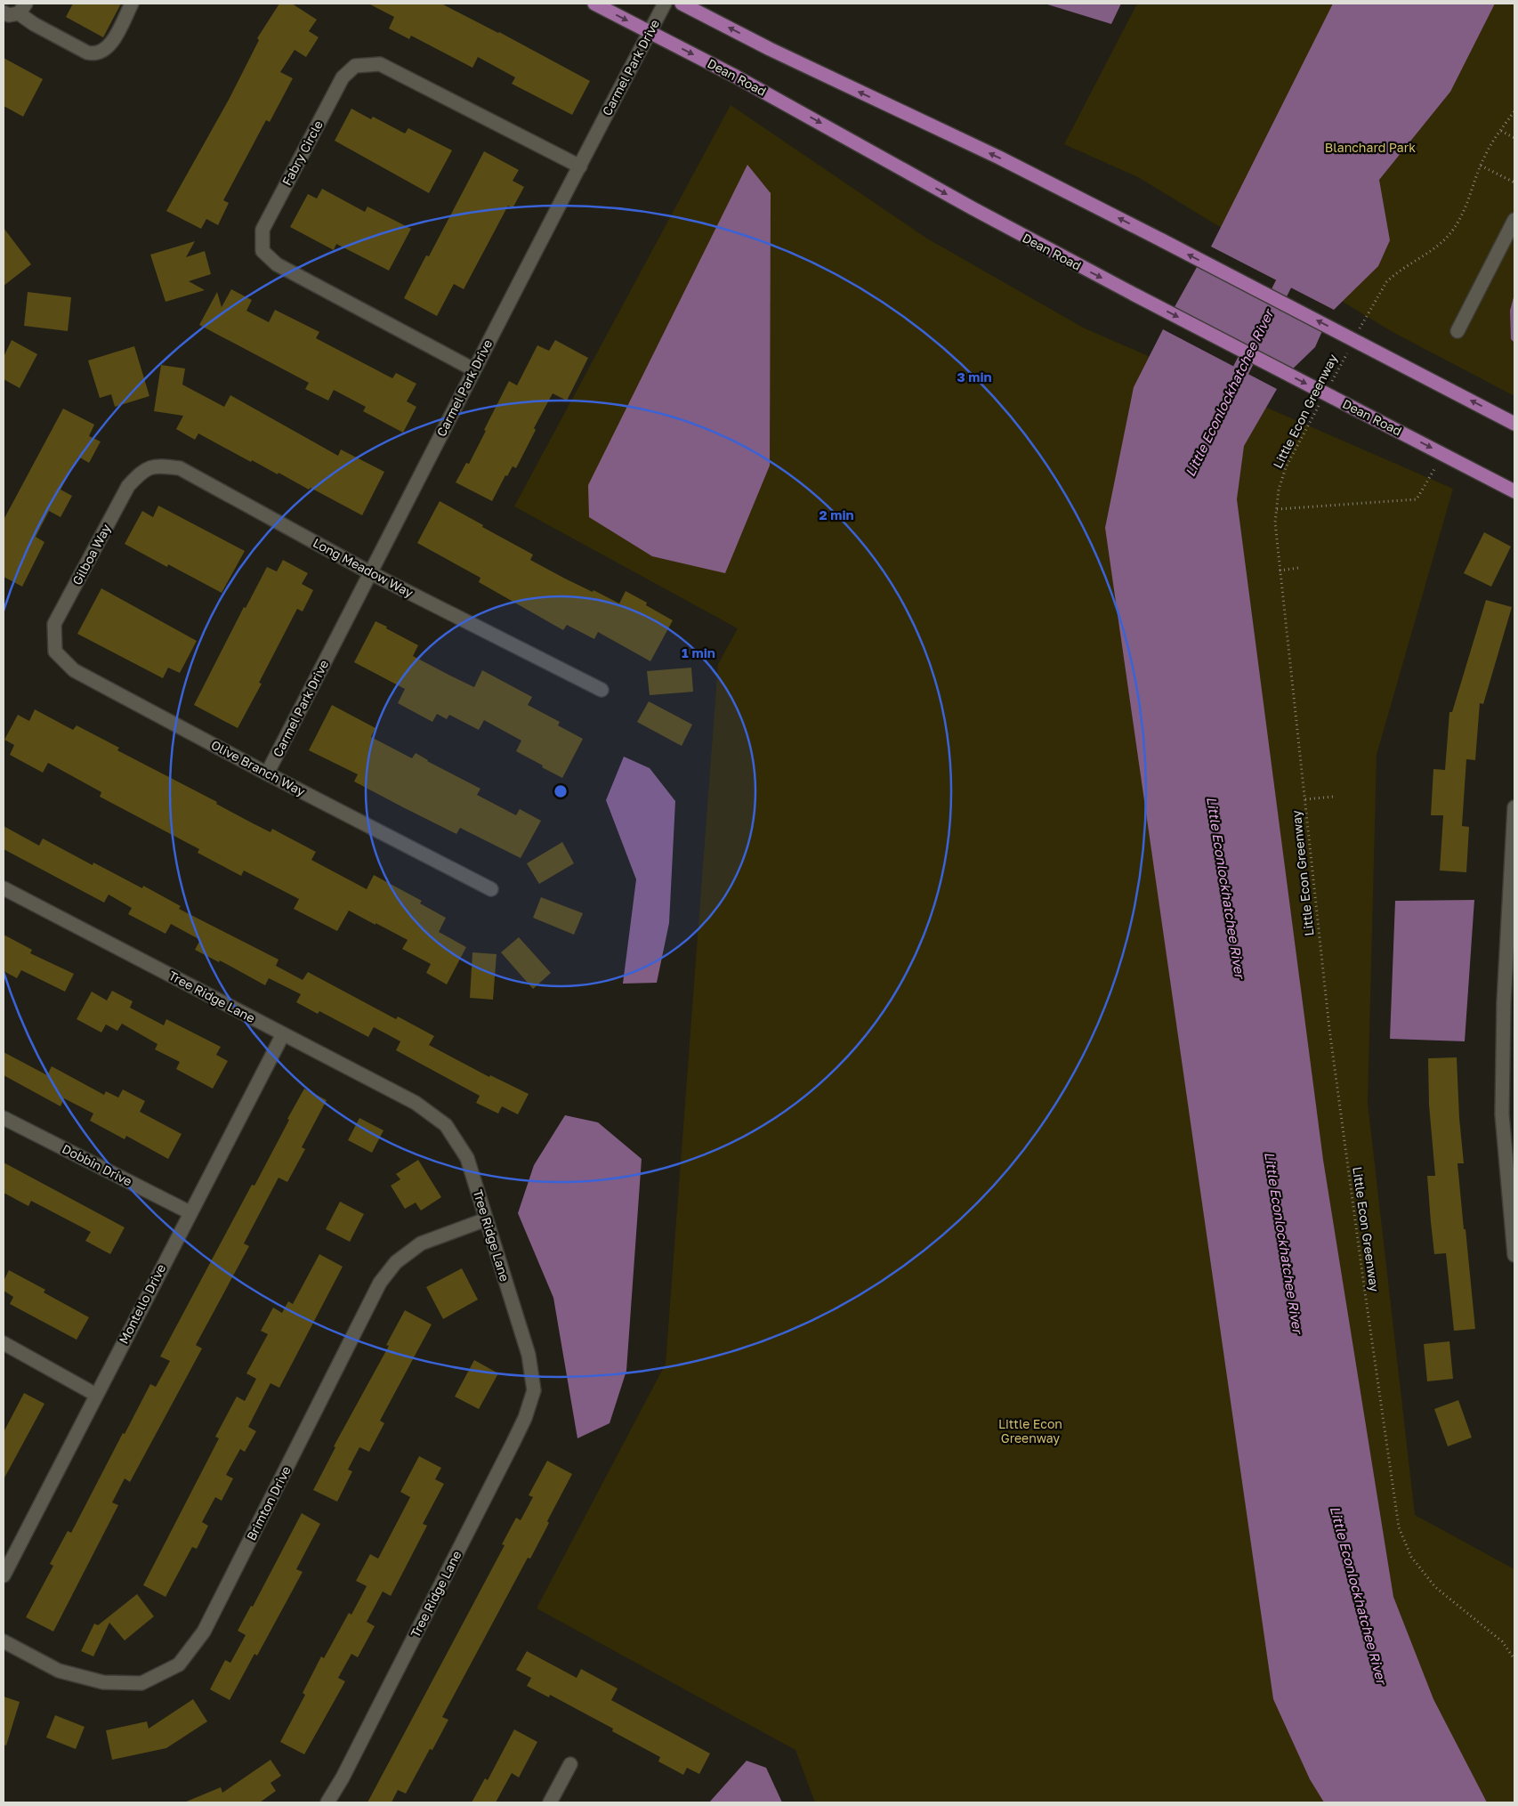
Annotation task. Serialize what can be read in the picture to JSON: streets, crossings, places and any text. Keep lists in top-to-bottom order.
{
  "streets": {
    "main road": ["Dean Road"],
    "street": [
      "Carmel Park Drive",
      "Fabry Circle",
      "Gilboa Way",
      "Long Meadow Way",
      "Olive Branch Way",
      "Tree Ridge Lane",
      "Dobbin Drive",
      "Montello Drive",
      "Brimton Drive"
    ],
    "path": ["Little Econ Greenway"]
  },
  "crossings": [
    ["Carmel Park Drive", "Dean Road"],
    ["Carmel Park Drive", "Fabry Circle"],
    ["Carmel Park Drive", "Long Meadow Way"],
    ["Carmel Park Drive", "Olive Branch Way"],
    ["Dean Road", "Little Econ Greenway"],
    ["Gilboa Way", "Long Meadow Way"],
    ["Gilboa Way", "Olive Branch Way"],
    ["Tree Ridge Lane", "Montello Drive"],
    ["Tree Ridge Lane", "Brimton Drive"],
    ["Dobbin Drive", "Montello Drive"]
  ],
  "water": ["Little Econlockhatchee River"],
  "parks": ["Blanchard Park", "Little Econ Greenway"],
  "rings": ["3 min", "2 min", "1 min"]
}
